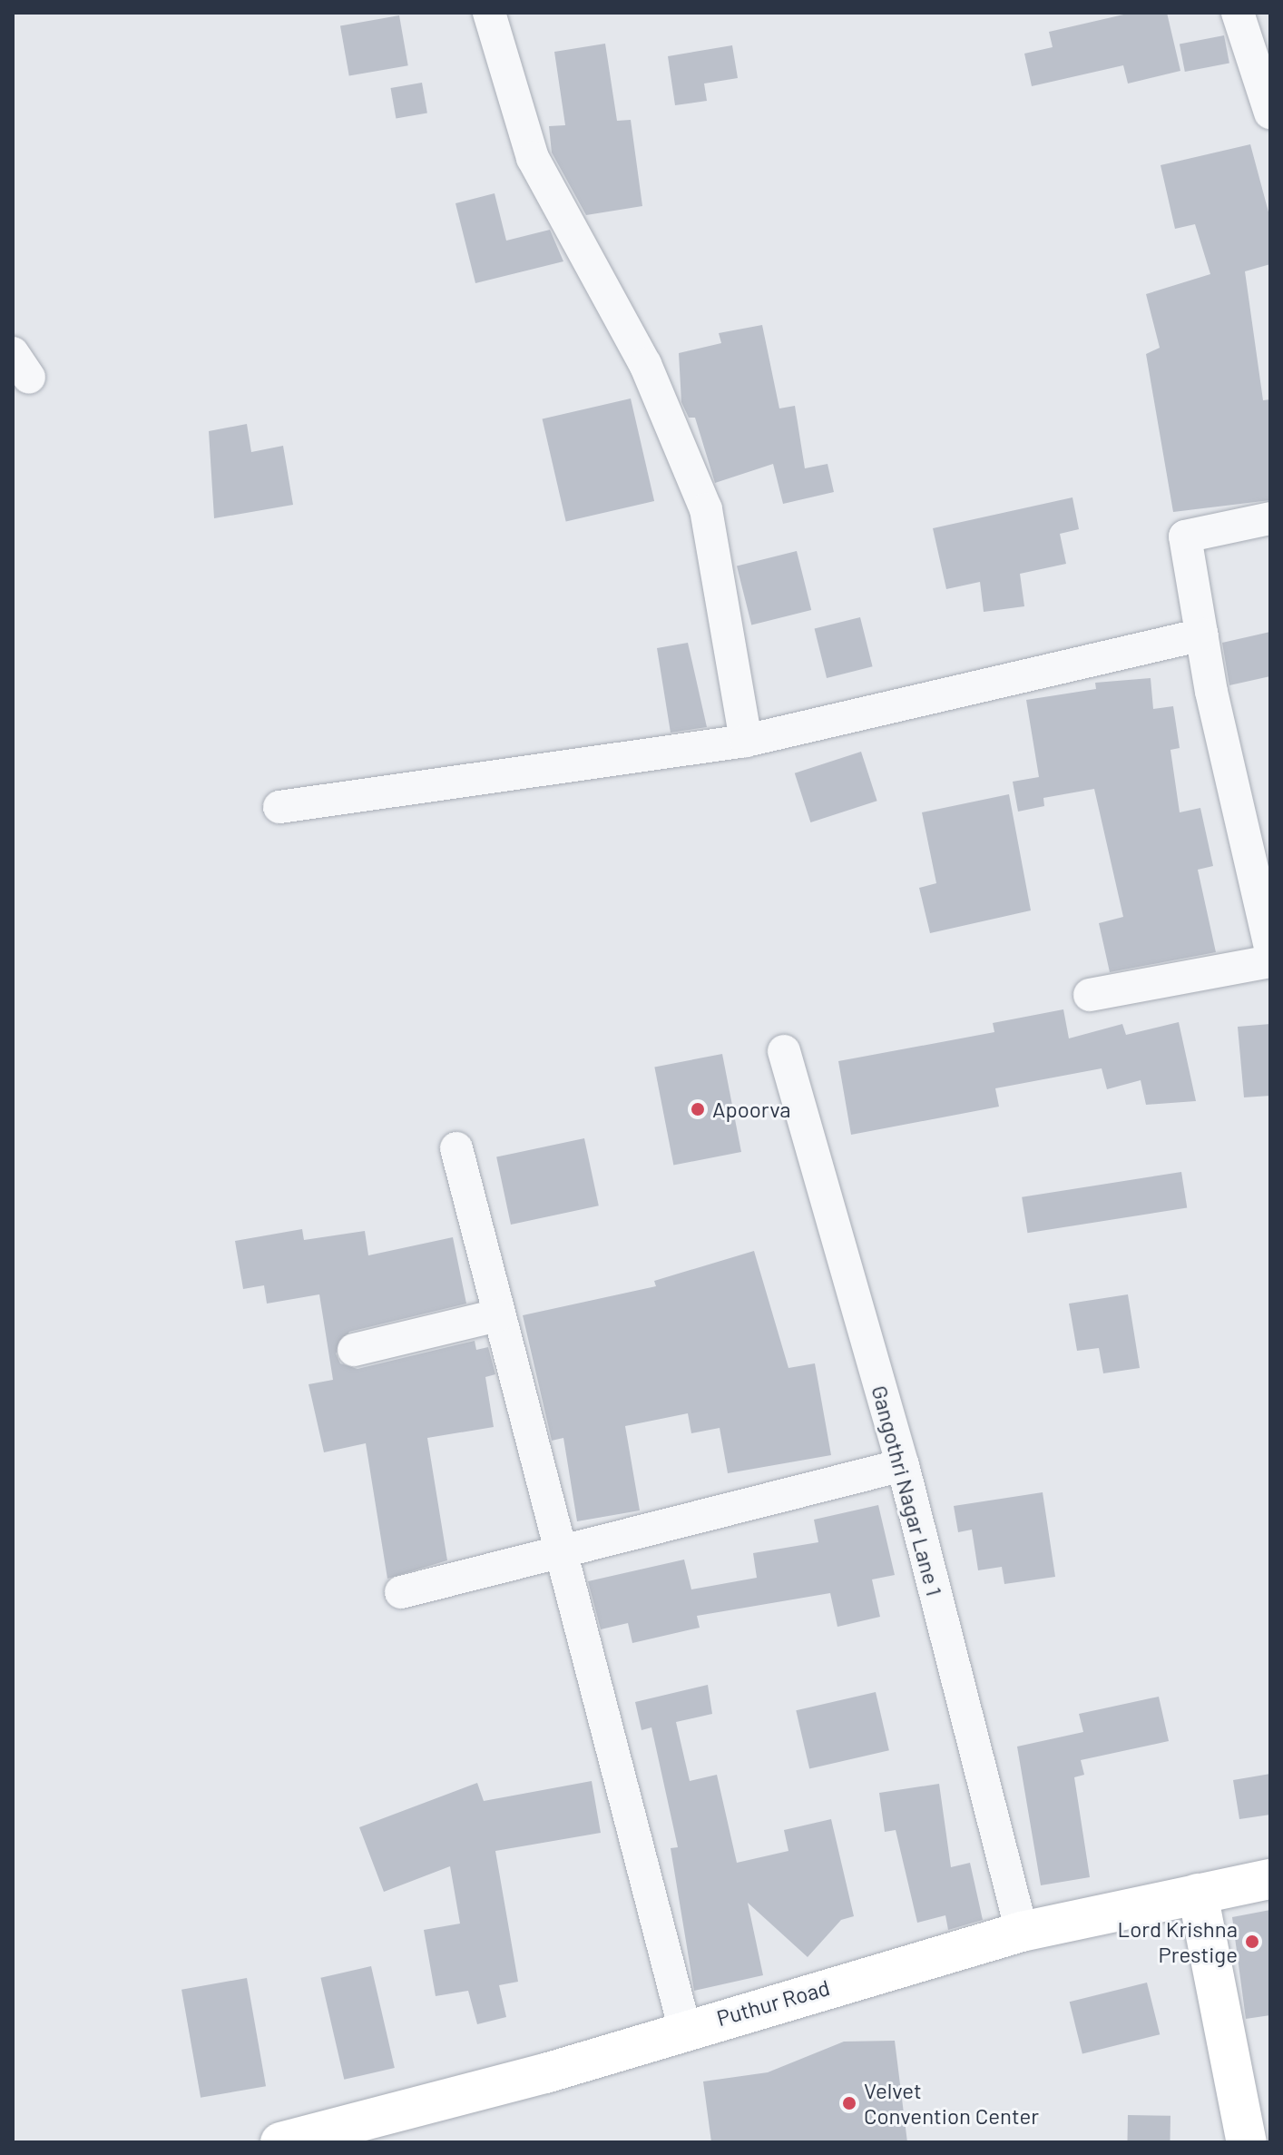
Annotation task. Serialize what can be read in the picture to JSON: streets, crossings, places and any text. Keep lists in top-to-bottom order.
{
  "streets": {
    "street": ["Gangothri Nagar Lane 1", "Puthur Road"]
  },
  "crossings": [
    ["Gangothri Nagar Lane 1", "Puthur Road"]
  ],
  "places": ["Apoorva", "Lord Krishna Prestige", "Velvet Convention Center"]
}
